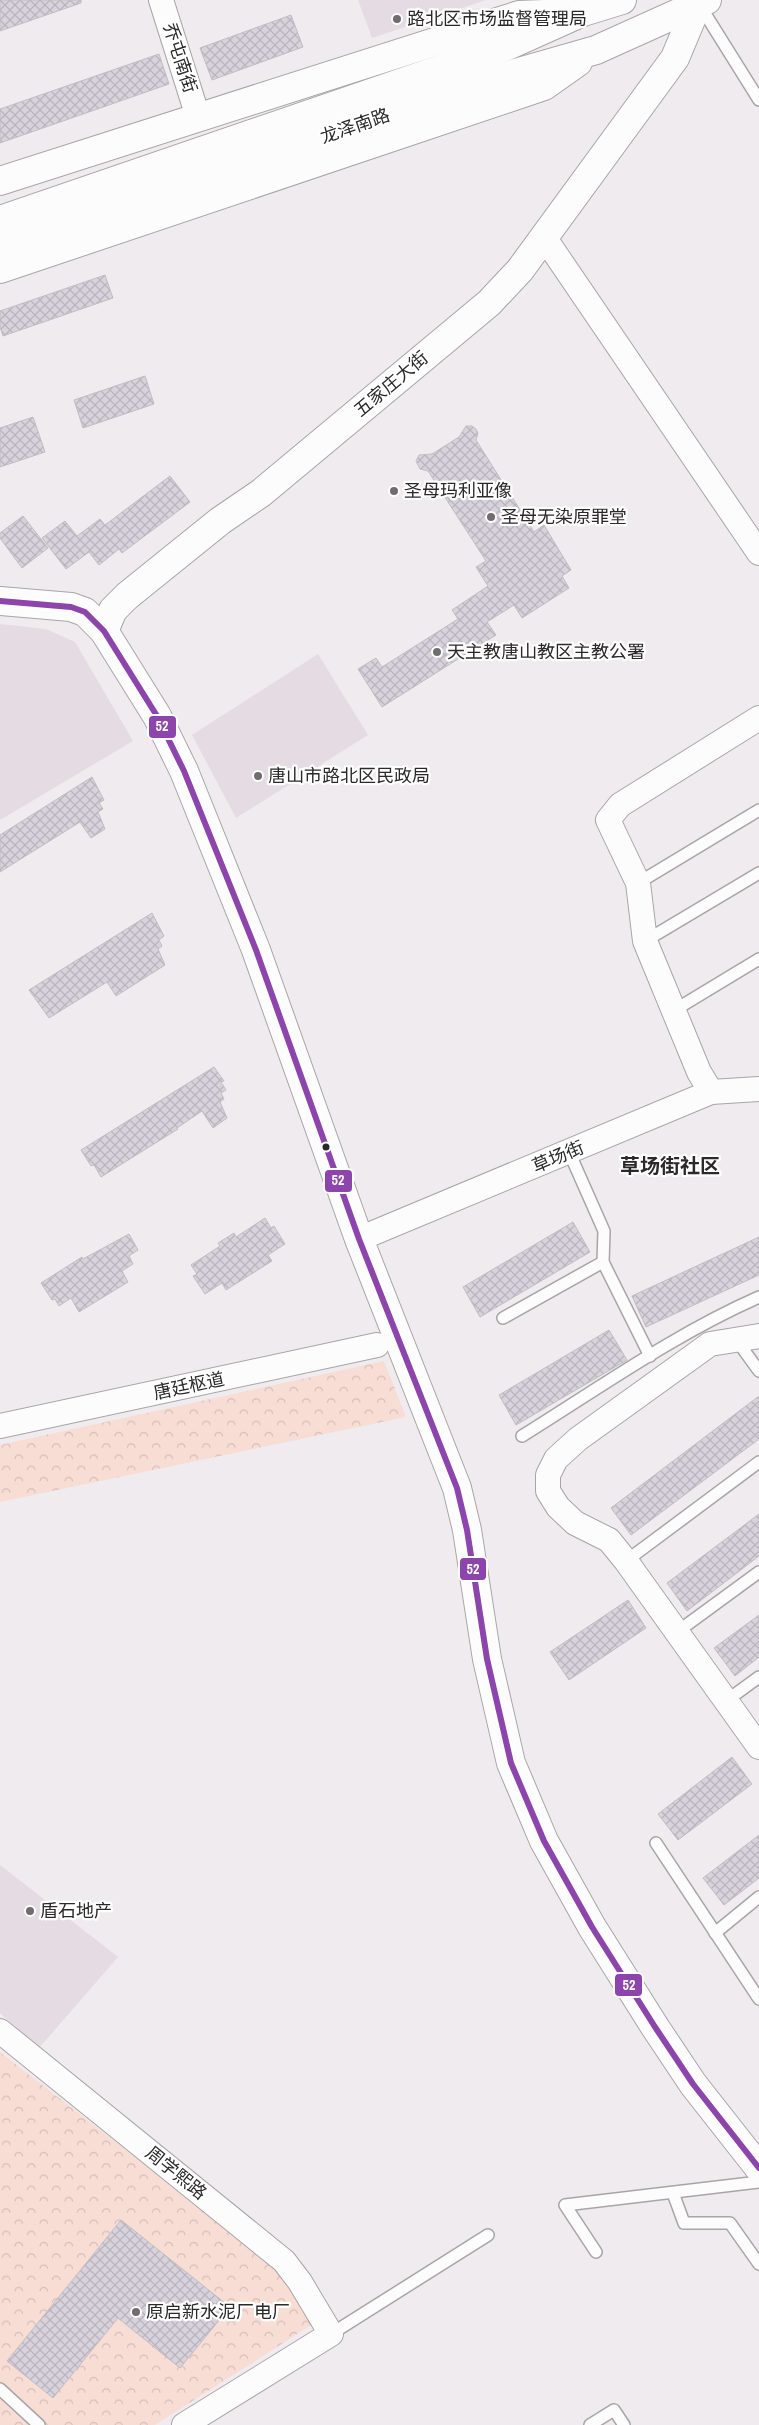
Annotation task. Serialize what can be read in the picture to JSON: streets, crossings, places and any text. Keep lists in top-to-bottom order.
{
  "streets": {
    "street": [
      "乔屯南街",
      "龙泽南路",
      "五家庄大街",
      "草场街",
      "唐廷枢道",
      "周学熙路"
    ]
  },
  "crossings": [
    ["龙泽南路", "五家庄大街"]
  ],
  "districts": ["草场街社区"],
  "places": [
    "路北区市场监督管理局",
    "圣母玛利亚像",
    "圣母无染原罪堂",
    "天主教唐山教区主教公署",
    "唐山市路北区民政局",
    "盾石地产",
    "原启新水泥厂电厂"
  ],
  "lines": ["transit line 52"]
}
